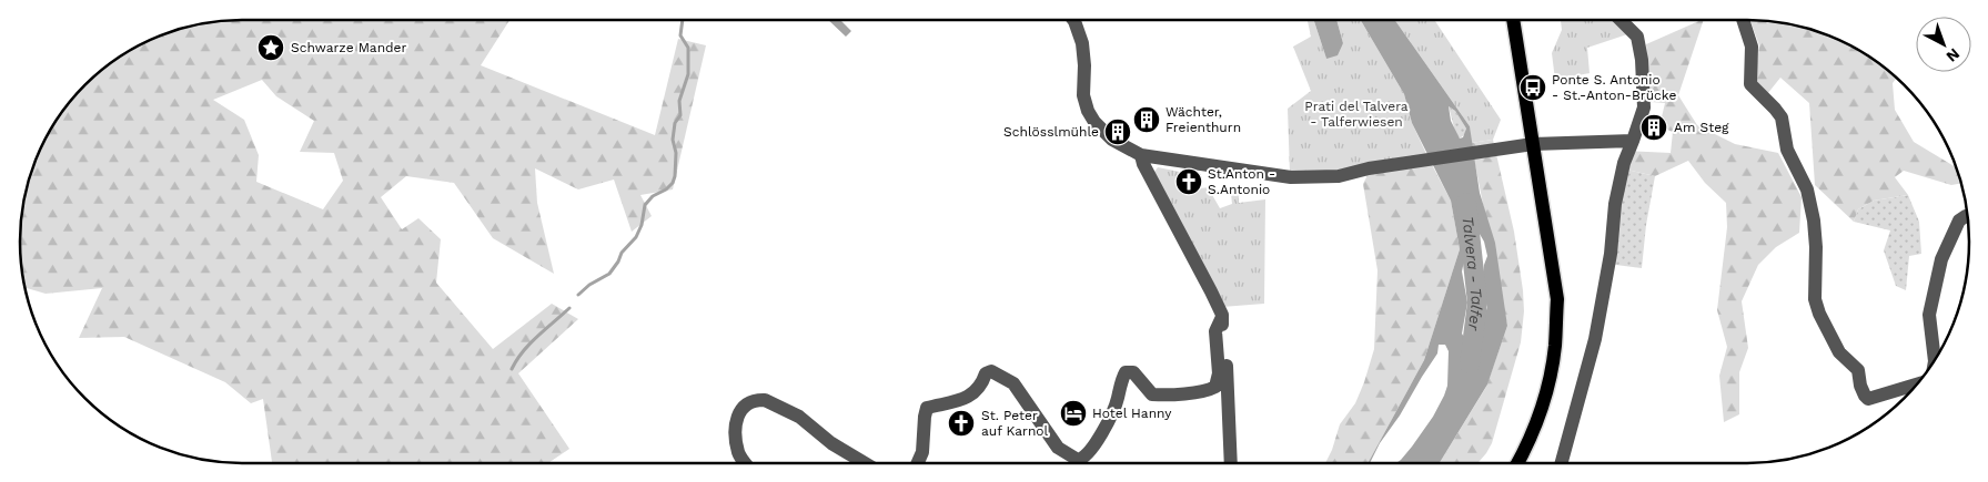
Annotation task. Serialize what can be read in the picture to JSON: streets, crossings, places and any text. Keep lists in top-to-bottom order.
{
  "water": ["Talvera - Talfer"],
  "parks": ["Prati del Talvera - Talferwiesen"],
  "places": {
    "place": ["Schwarze Mander"],
    "bus stop": ["Ponte S. Antonio - St.-Anton-Brücke"],
    "building": ["Wächter, Freienthurn", "Am Steg", "Schlösslmühle"],
    "church": ["St.Anton - S.Antonio", "St. Peter auf Karnol"],
    "hotel": ["Hotel Hanny"]
  },
  "north": "bottom right"
}
